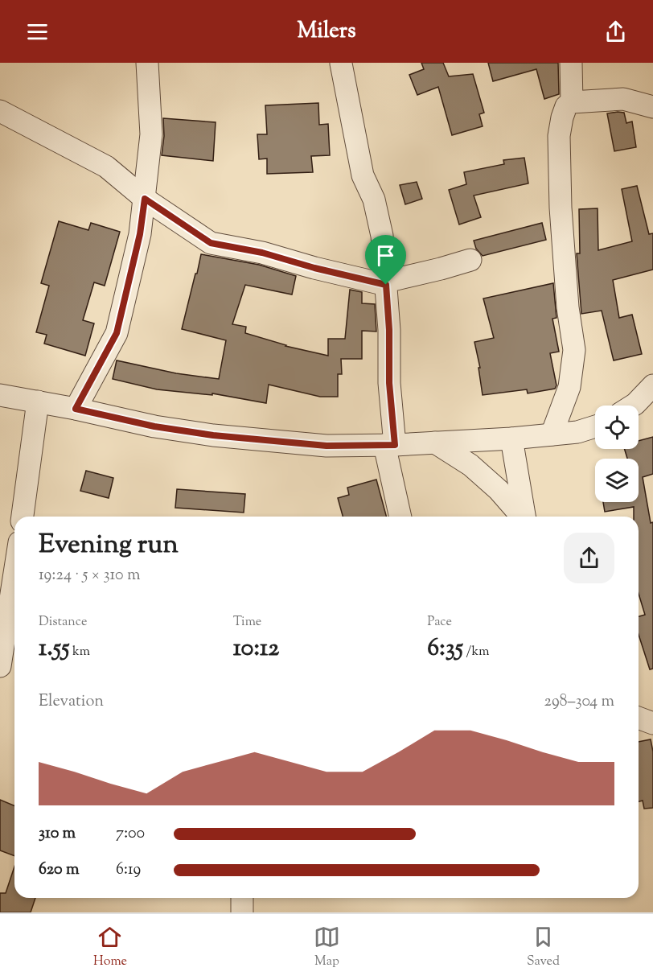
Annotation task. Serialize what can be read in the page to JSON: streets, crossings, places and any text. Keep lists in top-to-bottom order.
{
  "page": {
    "header": "Milers",
    "heading": ["Evening run", "19:24 · 5 × 310 m"],
    "stats": [
      ["Distance", "1.55 km"],
      ["Time", "10:12"],
      ["Pace", "6:35 /km"]
    ],
    "chart": ["Elevation", "298–304 m"],
    "list": [
      {
        "name": "310 m",
        "note": "7:00"
      },
      {
        "name": "620 m",
        "note": "6:19"
      }
    ],
    "tabs": ["Home", "Map", "Saved"]
  }
}
